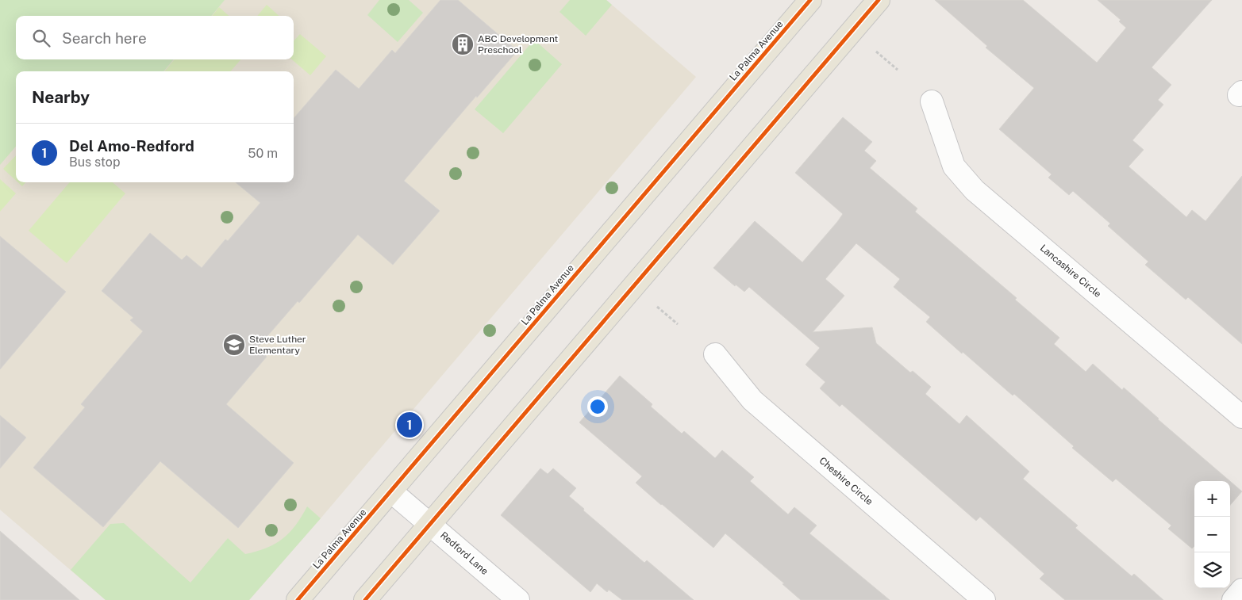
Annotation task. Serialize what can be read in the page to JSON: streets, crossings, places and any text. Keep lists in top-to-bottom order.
{
  "streets": {
    "main road": ["La Palma Avenue"],
    "street": ["Lancashire Circle", "Cheshire Circle", "Redford Lane"]
  },
  "crossings": [
    ["La Palma Avenue", "Redford Lane"]
  ],
  "places": {
    "building": ["ABC Development Preschool"],
    "school or university": ["Steve Luther Elementary"]
  },
  "page": {
    "search": "Search here",
    "heading": "Nearby",
    "list": [
      {
        "mark": "1",
        "name": "Del Amo-Redford",
        "note": "Bus stop",
        "value": "50 m"
      }
    ],
    "pins": "1",
    "map_buttons": ["+", "−"]
  }
}
